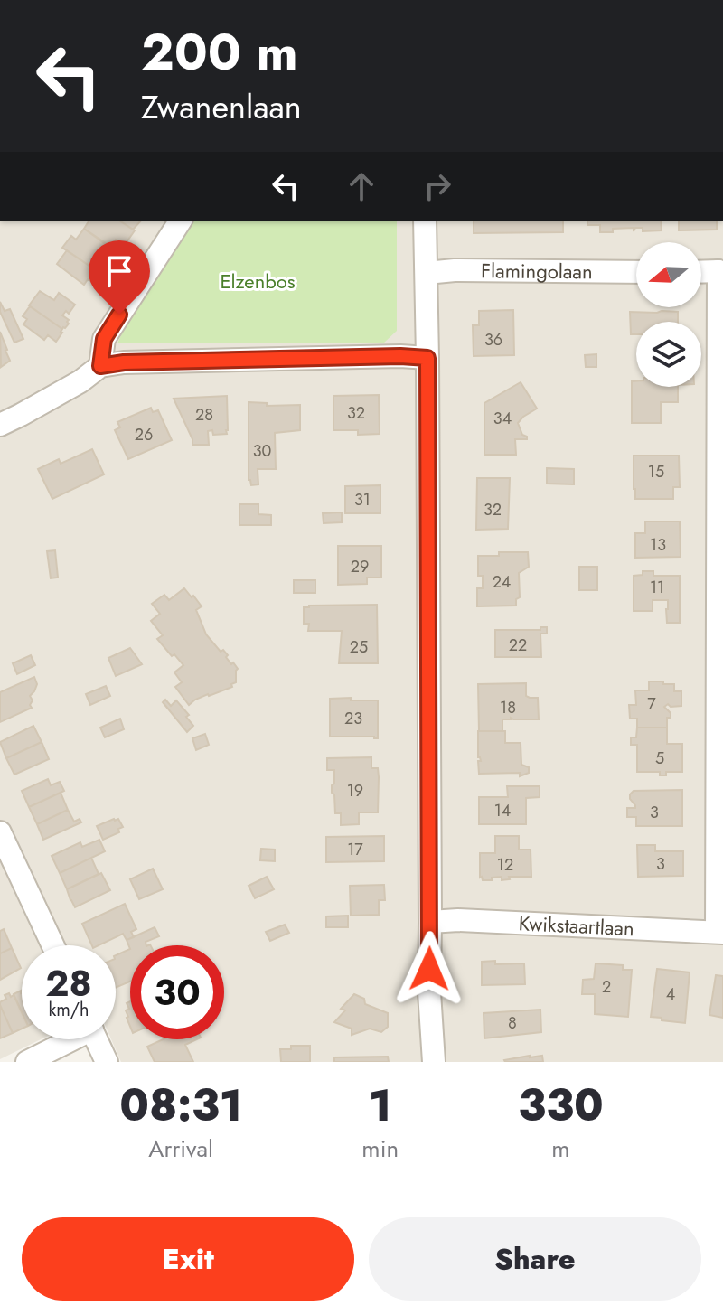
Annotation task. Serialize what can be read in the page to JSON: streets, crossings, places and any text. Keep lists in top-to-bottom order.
{
  "streets": {
    "street": ["Flamingolaan", "Kwikstaartlaan"]
  },
  "parks": ["Elzenbos"],
  "house_numbers": [
    "36",
    "32",
    "28",
    "34",
    "26",
    "30",
    "15",
    "31",
    "32",
    "13",
    "29",
    "24",
    "11",
    "22",
    "25",
    "7",
    "18",
    "23",
    "5",
    "19",
    "14",
    "3",
    "17",
    "3",
    "12",
    "2",
    "4",
    "8"
  ],
  "north": "left",
  "page": {
    "turn": ["200 m", "Zwanenlaan"],
    "speed": "28 km/h",
    "limit": "30",
    "eta": [
      "08:31",
      "Arrival",
      "1",
      "min",
      "330",
      "m"
    ],
    "buttons": ["Exit", "Share"]
  }
}
